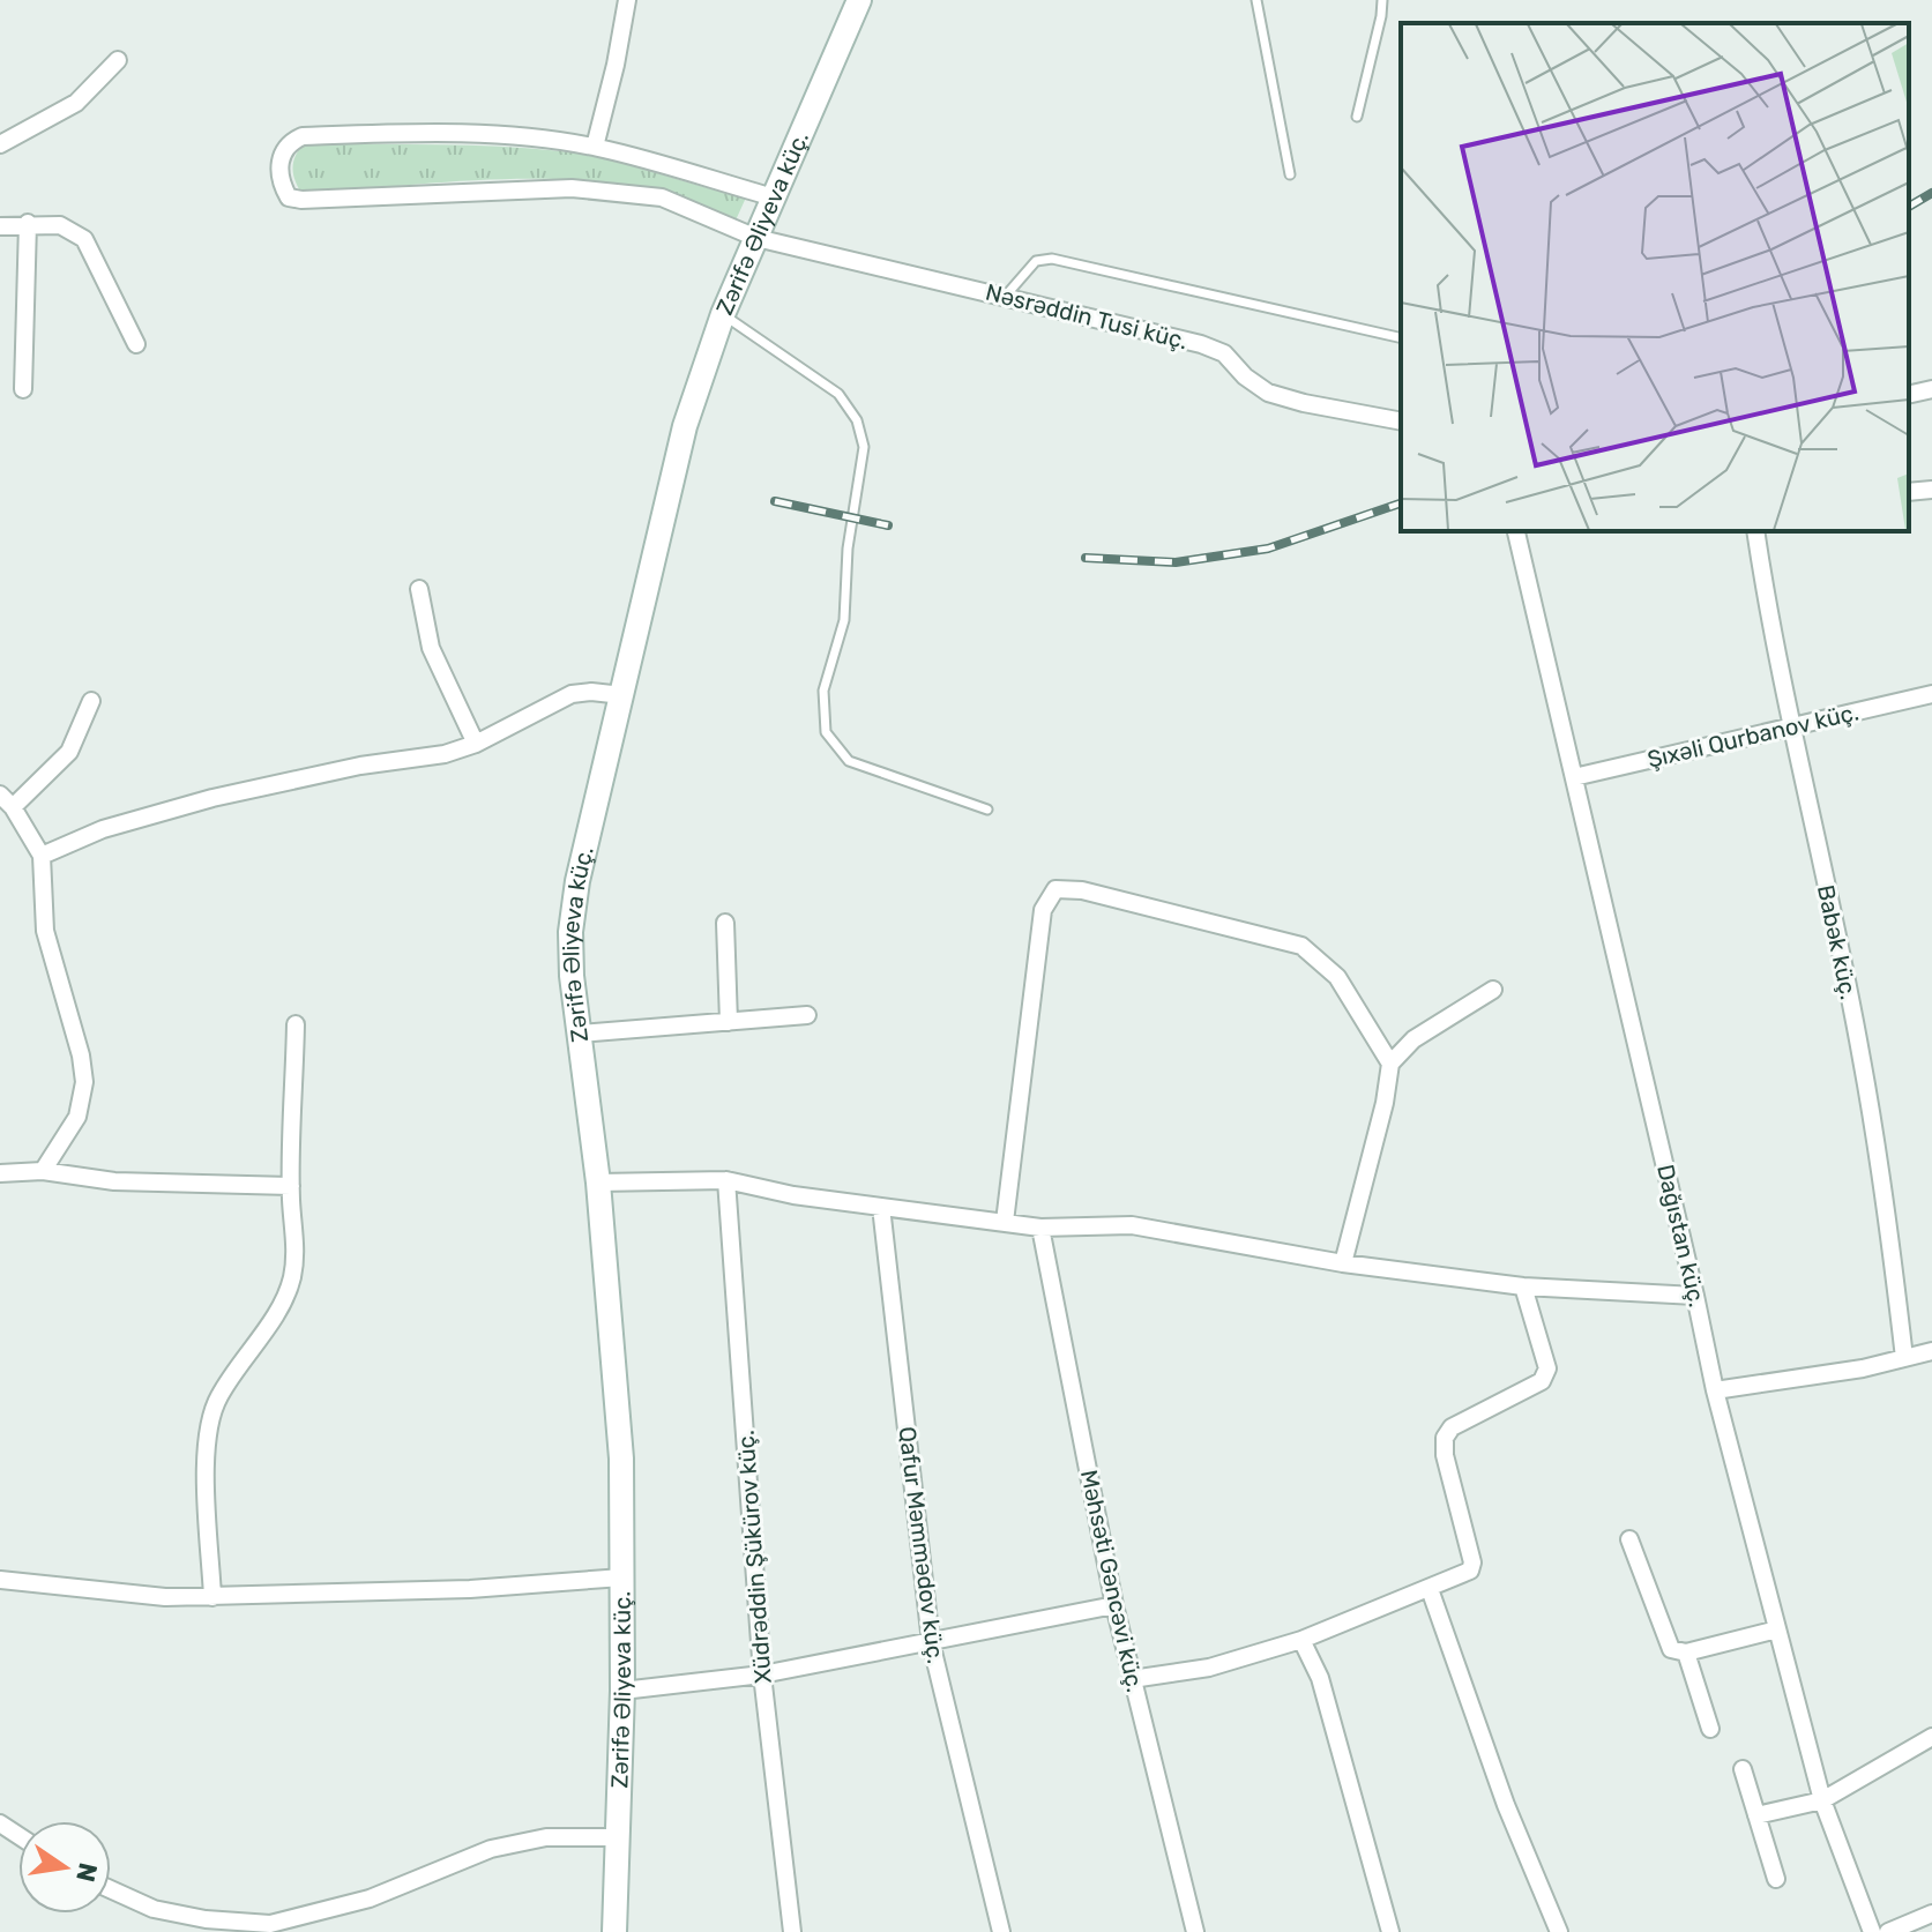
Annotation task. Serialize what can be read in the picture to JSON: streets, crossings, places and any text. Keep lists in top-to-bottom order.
{
  "streets": {
    "street": [
      "Zərifə Əliyeva küç.",
      "Nəsrəddin Tusi küç.",
      "Şıxəli Qurbanov küç.",
      "Babək küç.",
      "Dağıstan küç.",
      "Qafur Məmmədov küç.",
      "Xüdrəddin Şükürov küç.",
      "Məhsəti Gəncəvi küç."
    ]
  },
  "crossings": [
    ["Zərifə Əliyeva küç.", "Nəsrəddin Tusi küç."],
    ["Şıxəli Qurbanov küç.", "Babək küç."],
    ["Şıxəli Qurbanov küç.", "Dağıstan küç."]
  ],
  "north": "right"
}
